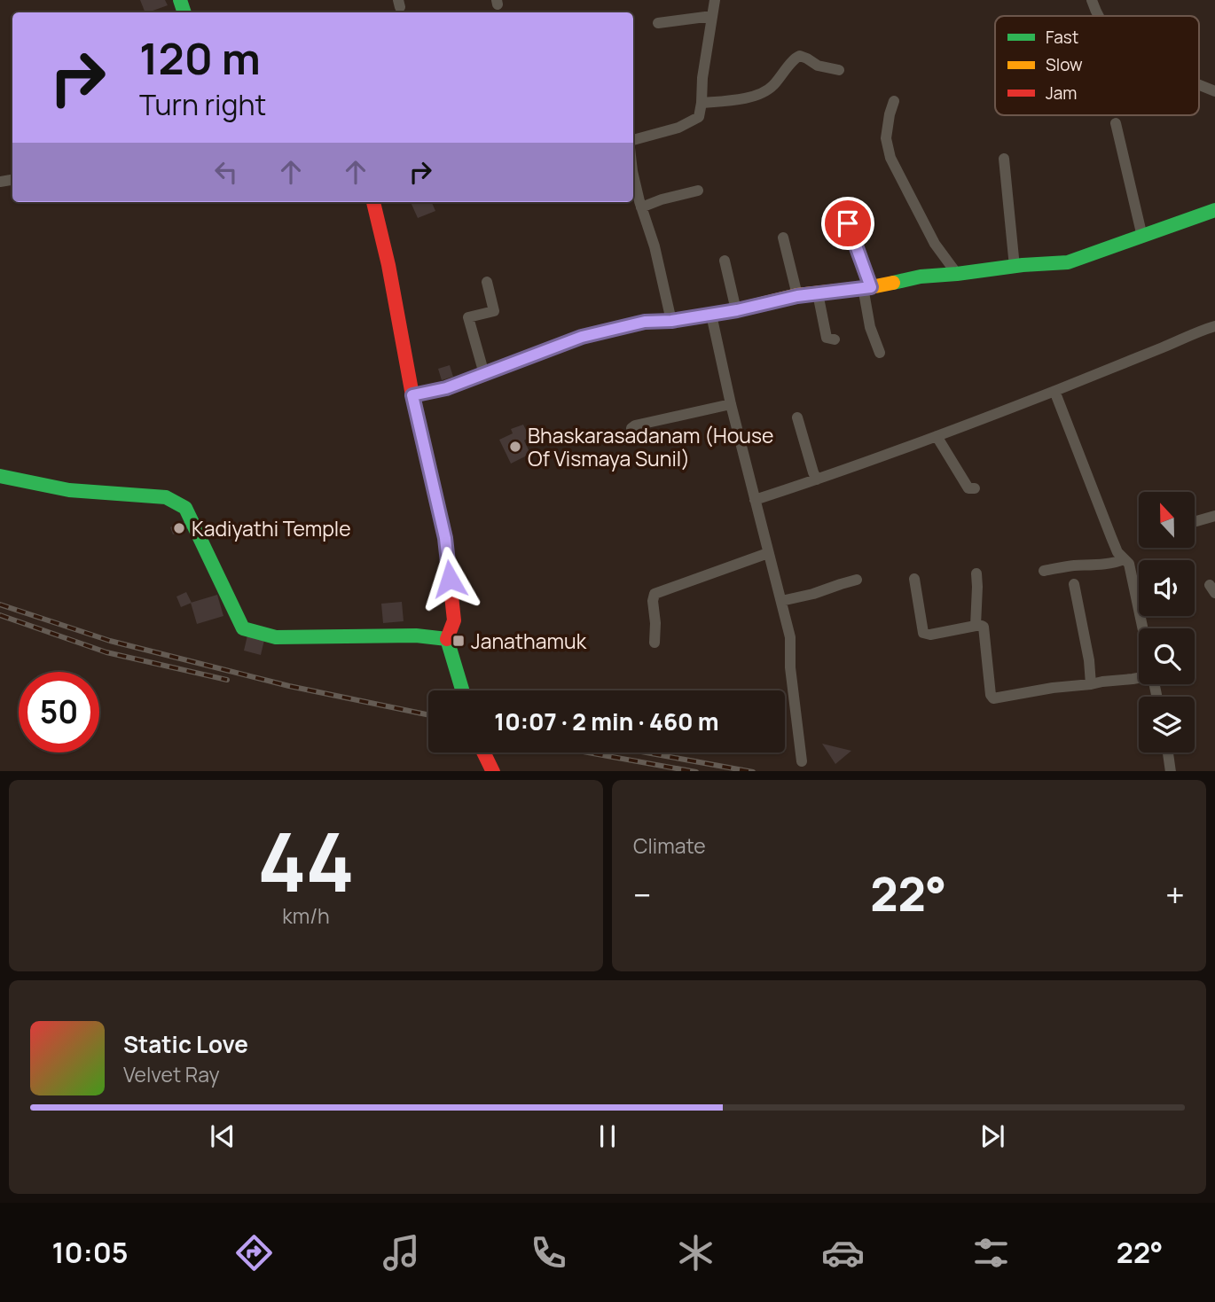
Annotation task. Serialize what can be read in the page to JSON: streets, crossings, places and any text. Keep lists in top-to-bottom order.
{
  "places": {
    "other": ["Bhaskarasadanam (House Of Vismaya Sunil)", "Kadiyathi Temple"],
    "transit": ["Janathamuk"]
  },
  "legend": ["Fast", "Slow", "Jam"],
  "north": "top",
  "page": {
    "turn": ["120 m", "Turn right"],
    "limit": "50",
    "trip": "10:07 · 2 min · 460 m",
    "tile": [
      ["44", "km/h"],
      "Climate"
    ],
    "heat": ["−", "22°", "+"],
    "song": ["Static Love", "Velvet Ray"],
    "tabs": ["10:05", "22°"]
  }
}
